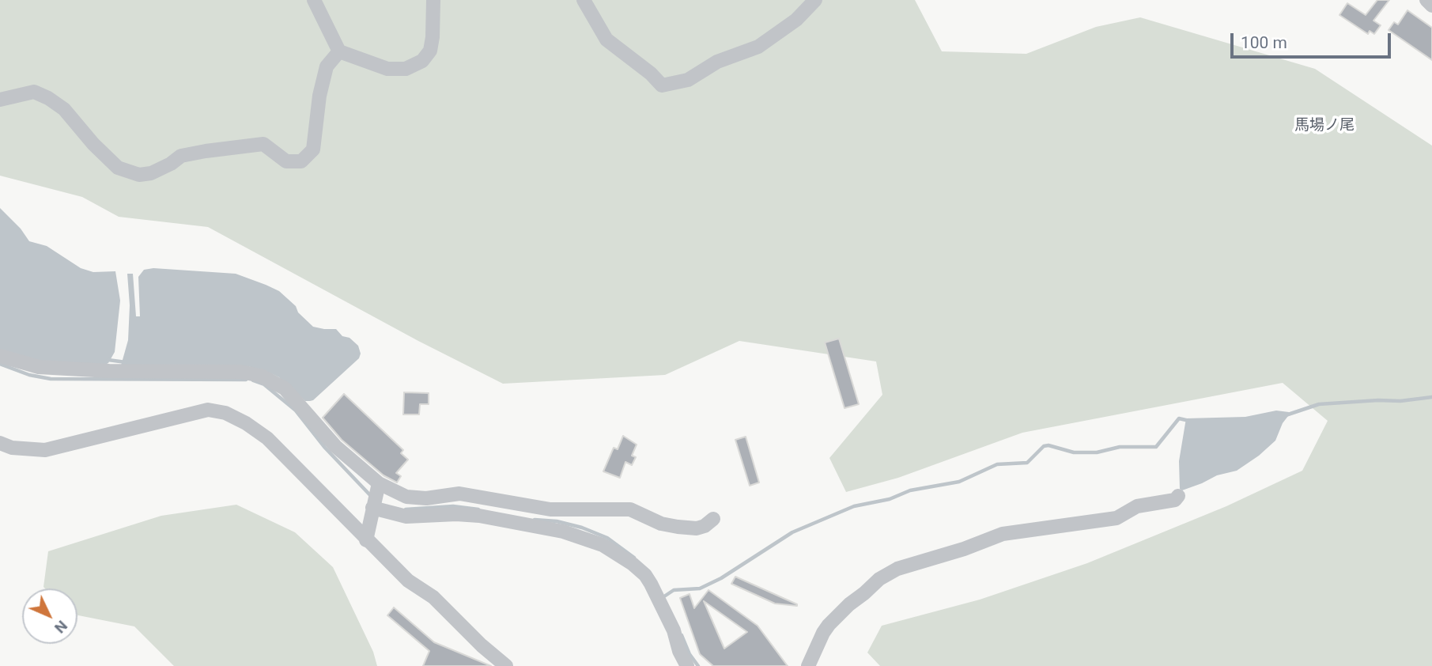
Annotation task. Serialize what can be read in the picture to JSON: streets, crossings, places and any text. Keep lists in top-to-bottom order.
{
  "districts": ["馬場ノ尾"],
  "scale_bar": "100 m",
  "north": "bottom right"
}
